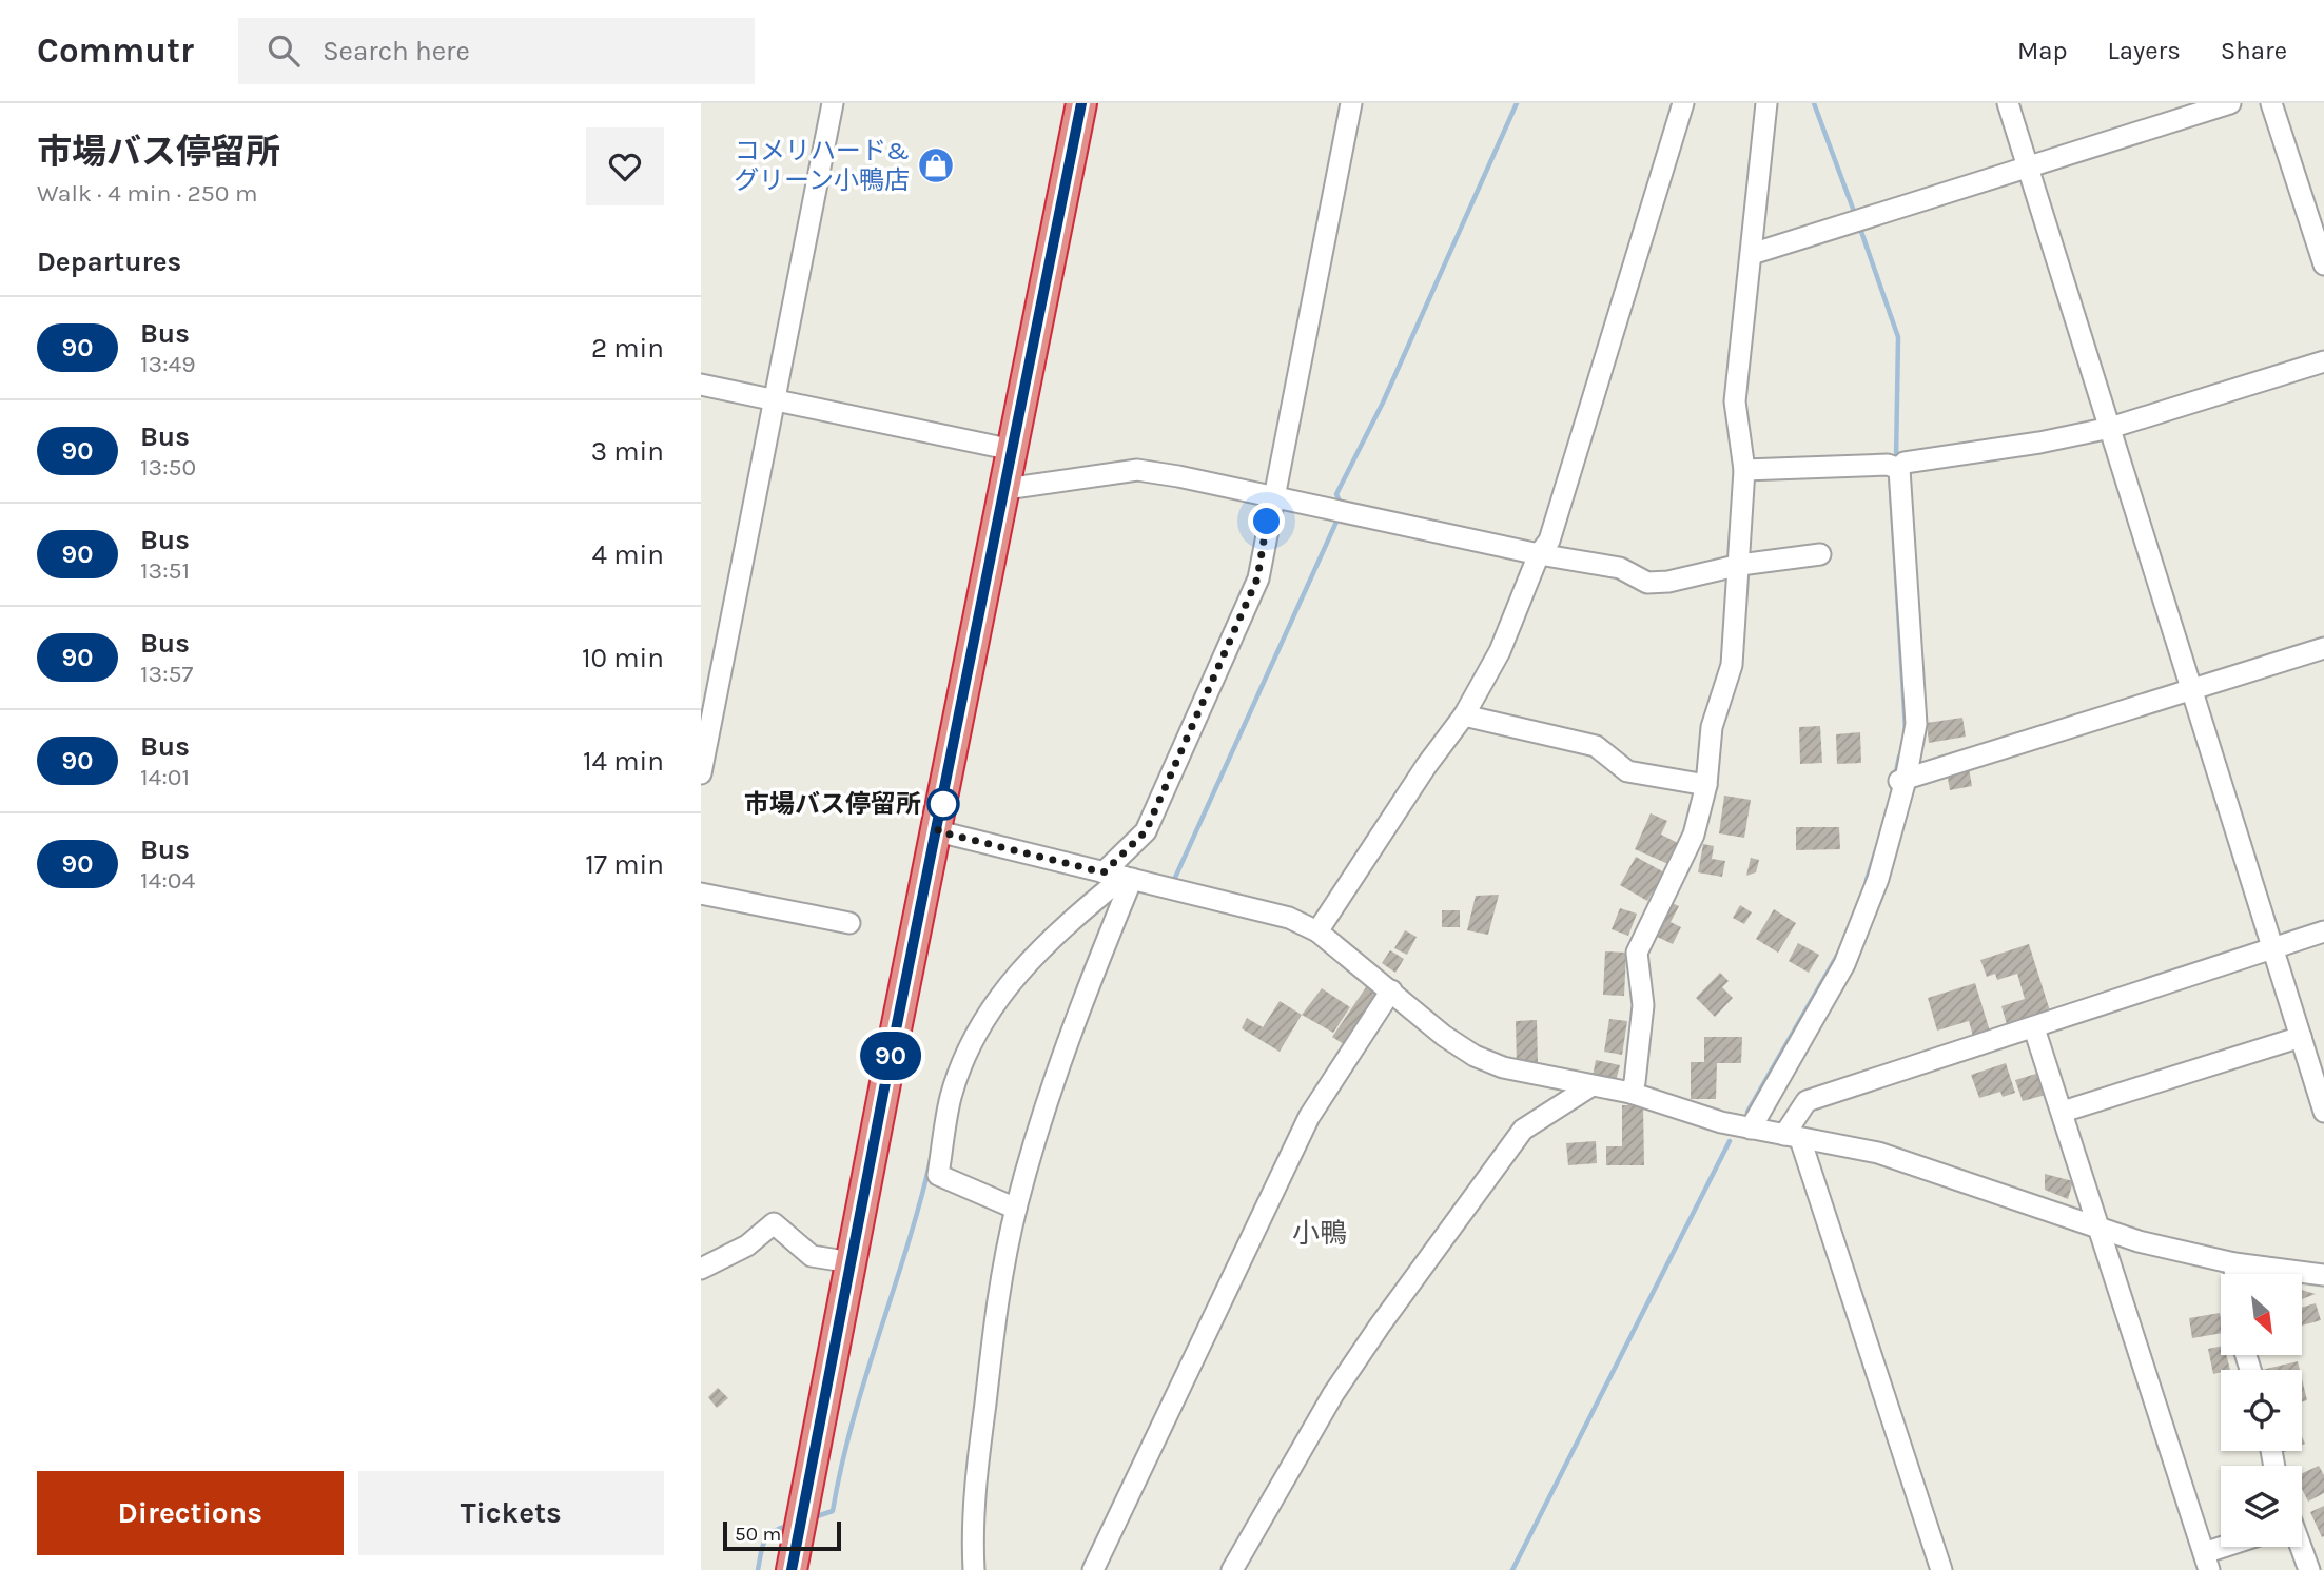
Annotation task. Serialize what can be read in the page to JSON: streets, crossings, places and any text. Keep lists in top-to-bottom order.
{
  "districts": ["小鴨"],
  "places": {
    "shop": ["コメリハード& グリーン小鴨店"],
    "other": ["市場バス停留所"]
  },
  "lines": ["bus line 90"],
  "scale_bar": "50 m",
  "north": "bottom right",
  "page": {
    "header": "Commutr",
    "search": "Search here",
    "nav": ["Map", "Layers", "Share"],
    "heading": [
      ["市場バス停留所", "Walk · 4 min · 250 m"],
      "Departures"
    ],
    "on_map": "90",
    "list": [
      {
        "mark": "90",
        "name": "Bus",
        "note": "13:49",
        "value": "2 min"
      },
      {
        "mark": "90",
        "name": "Bus",
        "note": "13:50",
        "value": "3 min"
      },
      {
        "mark": "90",
        "name": "Bus",
        "note": "13:51",
        "value": "4 min"
      },
      {
        "mark": "90",
        "name": "Bus",
        "note": "13:57",
        "value": "10 min"
      },
      {
        "mark": "90",
        "name": "Bus",
        "note": "14:01",
        "value": "14 min"
      },
      {
        "mark": "90",
        "name": "Bus",
        "note": "14:04",
        "value": "17 min"
      }
    ],
    "buttons": ["Directions", "Tickets"],
    "scale": "50 m"
  }
}
